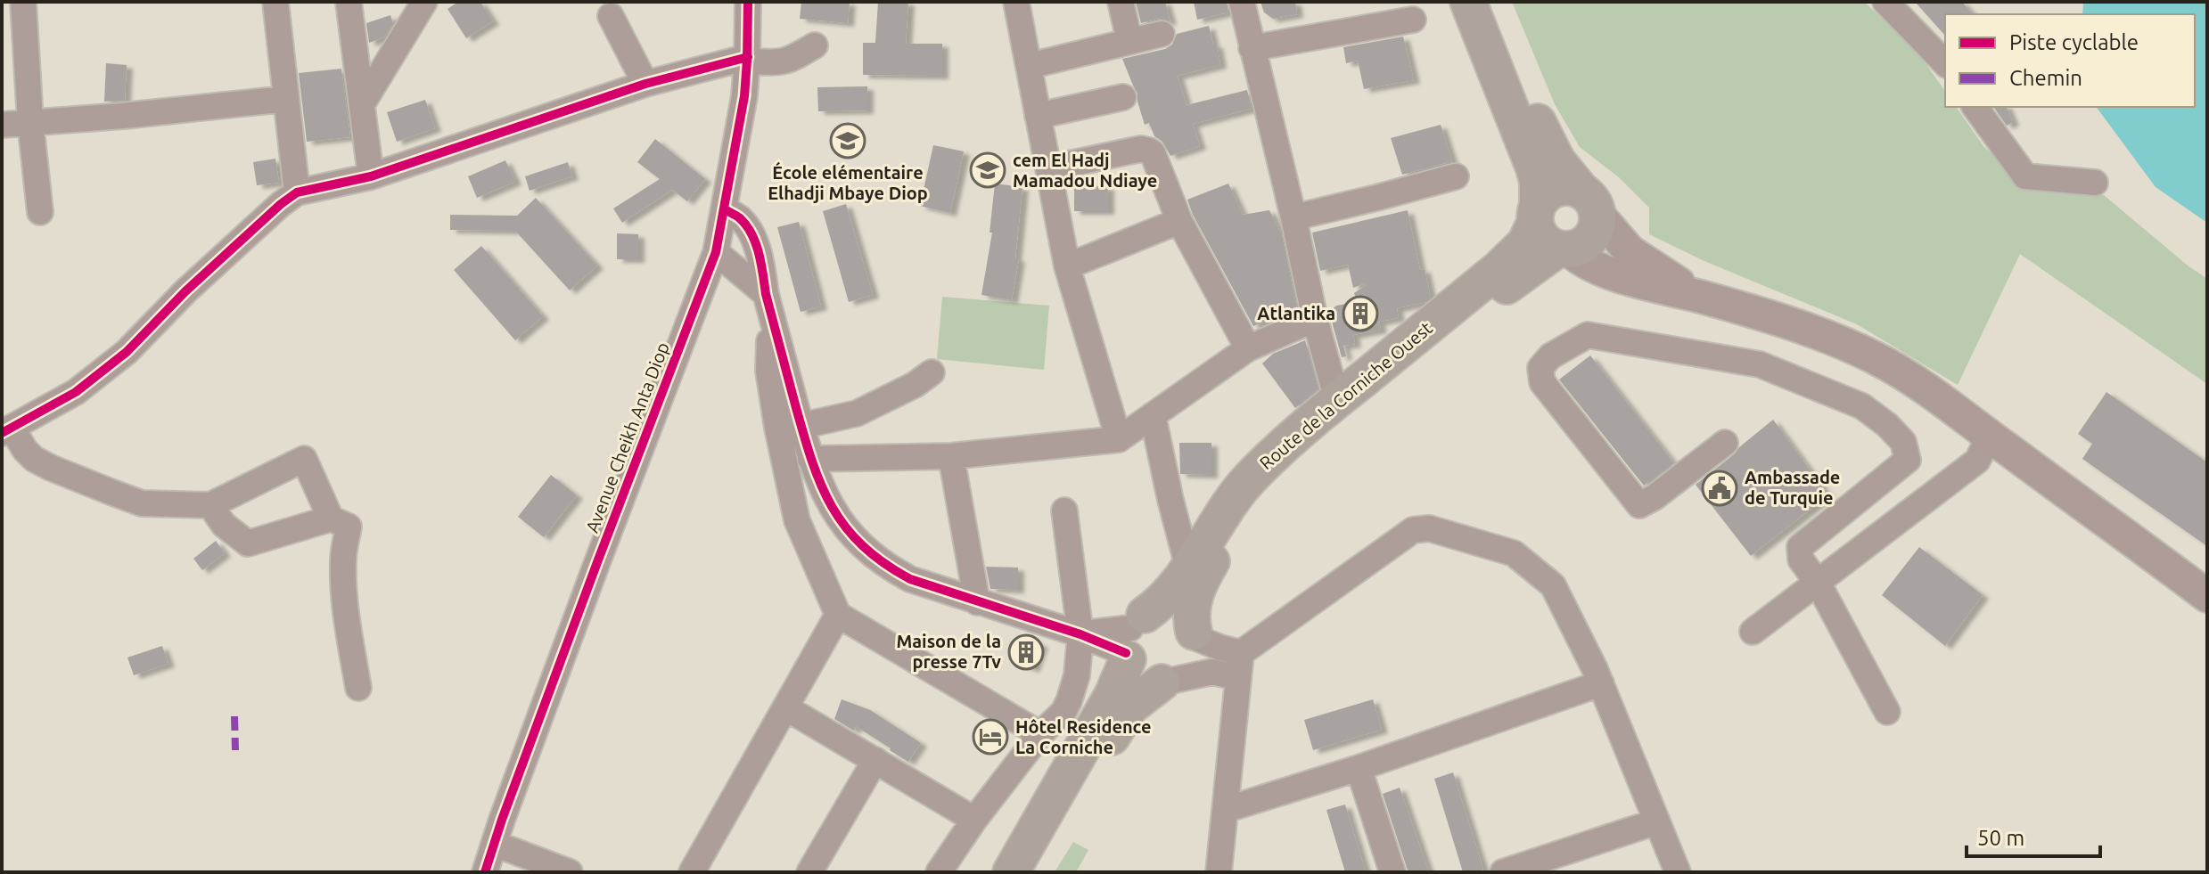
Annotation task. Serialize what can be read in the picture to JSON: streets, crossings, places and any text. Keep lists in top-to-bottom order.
{
  "streets": {
    "highway": ["Route de la Corniche Ouest"],
    "street": ["Avenue Cheikh Anta Diop"]
  },
  "places": {
    "school or university": ["École elémentaire Elhadji Mbaye Diop", "cem El Hadj Mamadou Ndiaye"],
    "building": ["Atlantika", "Maison de la presse 7Tv"],
    "public building": ["Ambassade de Turquie"],
    "hotel": ["Hôtel Residence La Corniche"]
  },
  "legend": ["Piste cyclable", "Chemin"],
  "scale_bar": "50 m"
}
